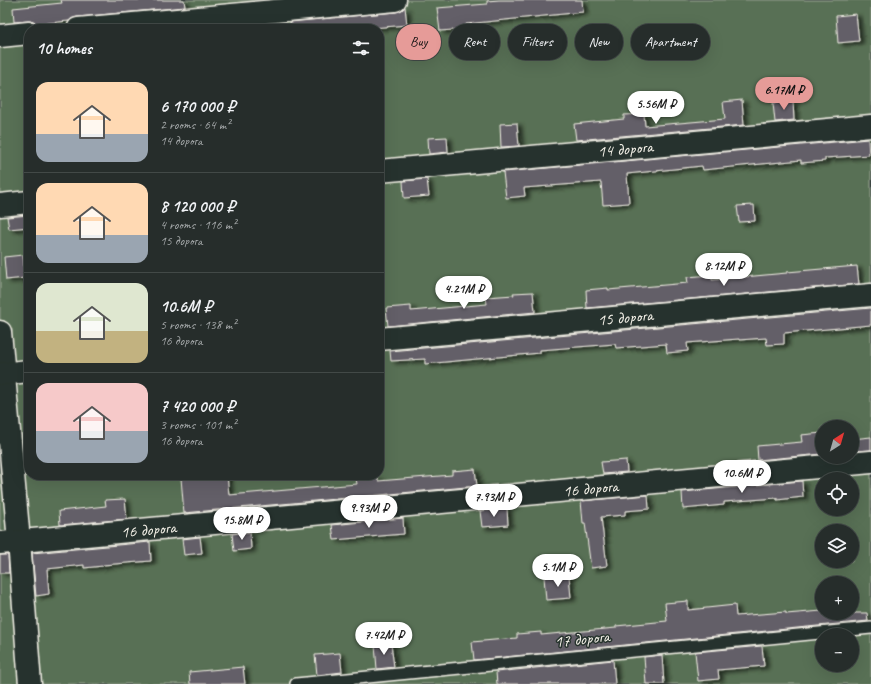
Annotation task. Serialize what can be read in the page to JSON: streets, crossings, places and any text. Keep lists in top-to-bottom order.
{
  "streets": {
    "street": ["14 дорога", "15 дорога", "16 дорога"],
    "lane": ["17 дорога"]
  },
  "north": "top right",
  "page": {
    "chip": [
      "Buy",
      "Rent",
      "Filters",
      "New",
      "Apartment"
    ],
    "heading": "10 homes",
    "list": [
      {
        "name": "6 170 000 ₽",
        "note": "2 rooms · 64 m² · 14 дорога"
      },
      {
        "name": "8 120 000 ₽",
        "note": "4 rooms · 116 m² · 15 дорога"
      },
      {
        "name": "10.6M ₽",
        "note": "5 rooms · 138 m² · 16 дорога"
      },
      {
        "name": "7 420 000 ₽",
        "note": "3 rooms · 101 m² · 16 дорога"
      }
    ],
    "price": [
      "6.17M ₽",
      "5.56M ₽",
      "8.12M ₽",
      "4.21M ₽",
      "10.6M ₽",
      "7.93M ₽",
      "9.93M ₽",
      "15.8M ₽",
      "5.1M ₽",
      "7.42M ₽"
    ],
    "map_buttons": ["+", "−"]
  }
}
